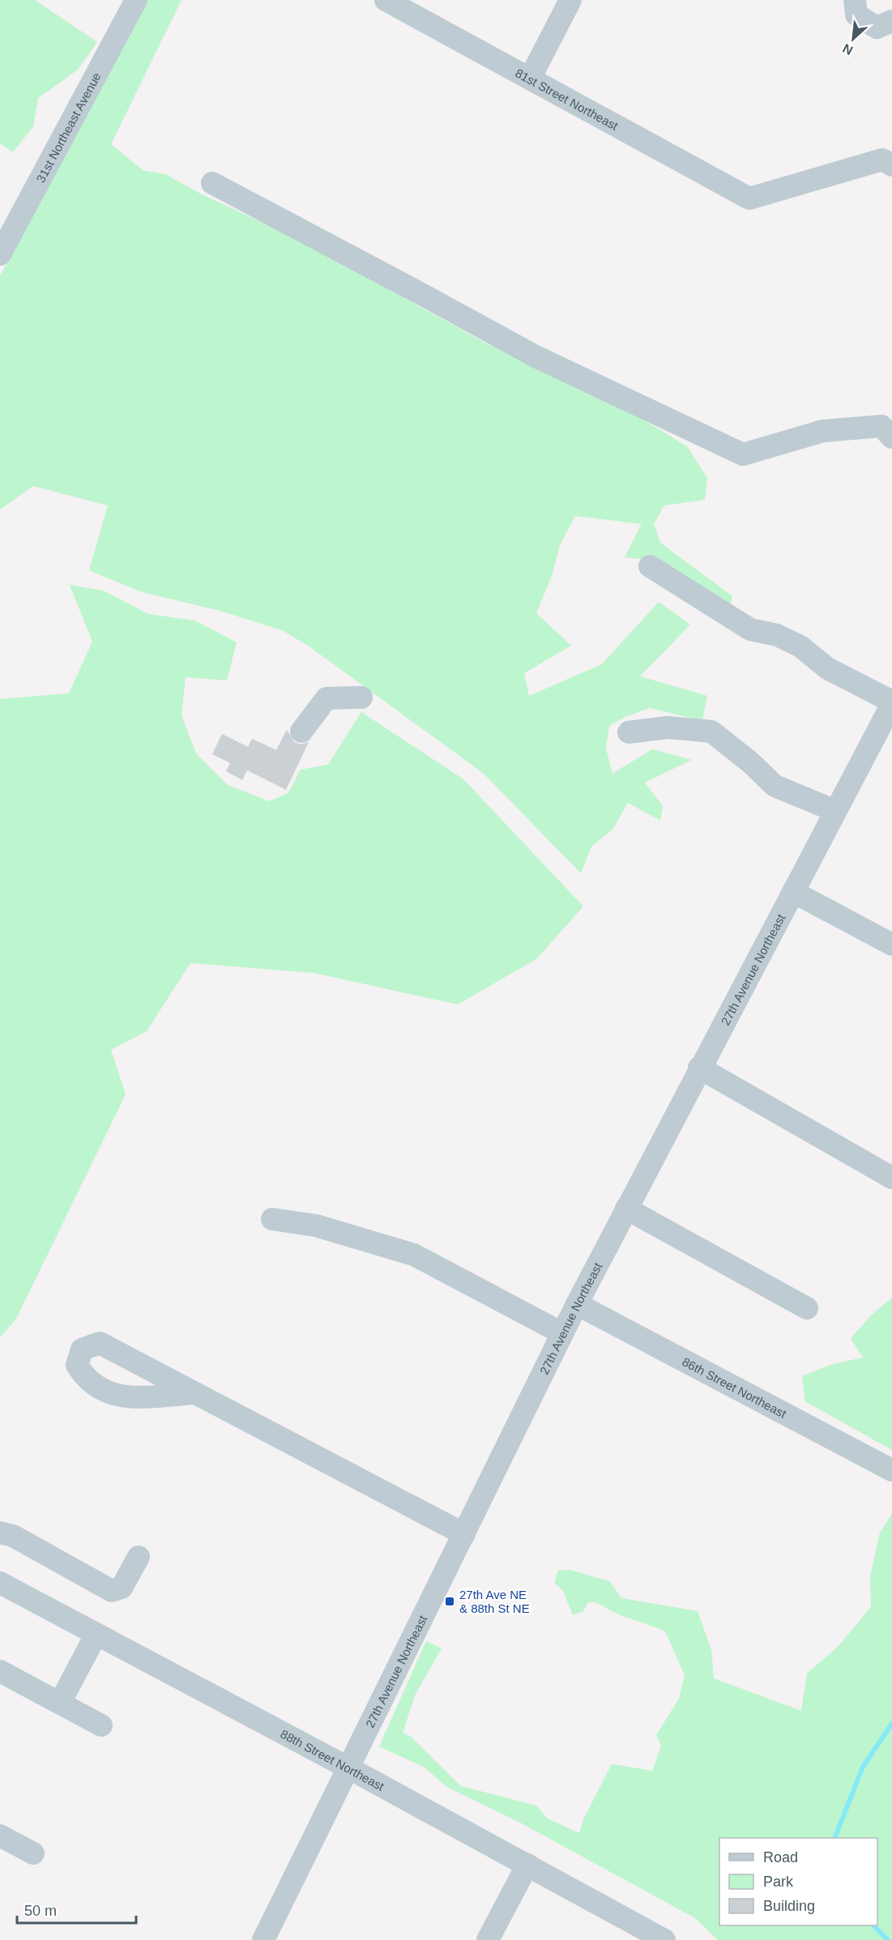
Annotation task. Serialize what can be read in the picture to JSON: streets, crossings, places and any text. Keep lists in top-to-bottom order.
{
  "streets": {
    "street": [
      "81st Street Northeast",
      "31st Northeast Avenue",
      "27th Avenue Northeast",
      "86th Street Northeast",
      "88th Street Northeast"
    ]
  },
  "crossings": [
    ["27th Avenue Northeast", "86th Street Northeast"],
    ["27th Avenue Northeast", "88th Street Northeast"]
  ],
  "places": {
    "transit": ["27th Ave NE & 88th St NE"]
  },
  "legend": ["Road", "Park", "Building"],
  "scale_bar": "50 m",
  "north": "bottom left"
}
